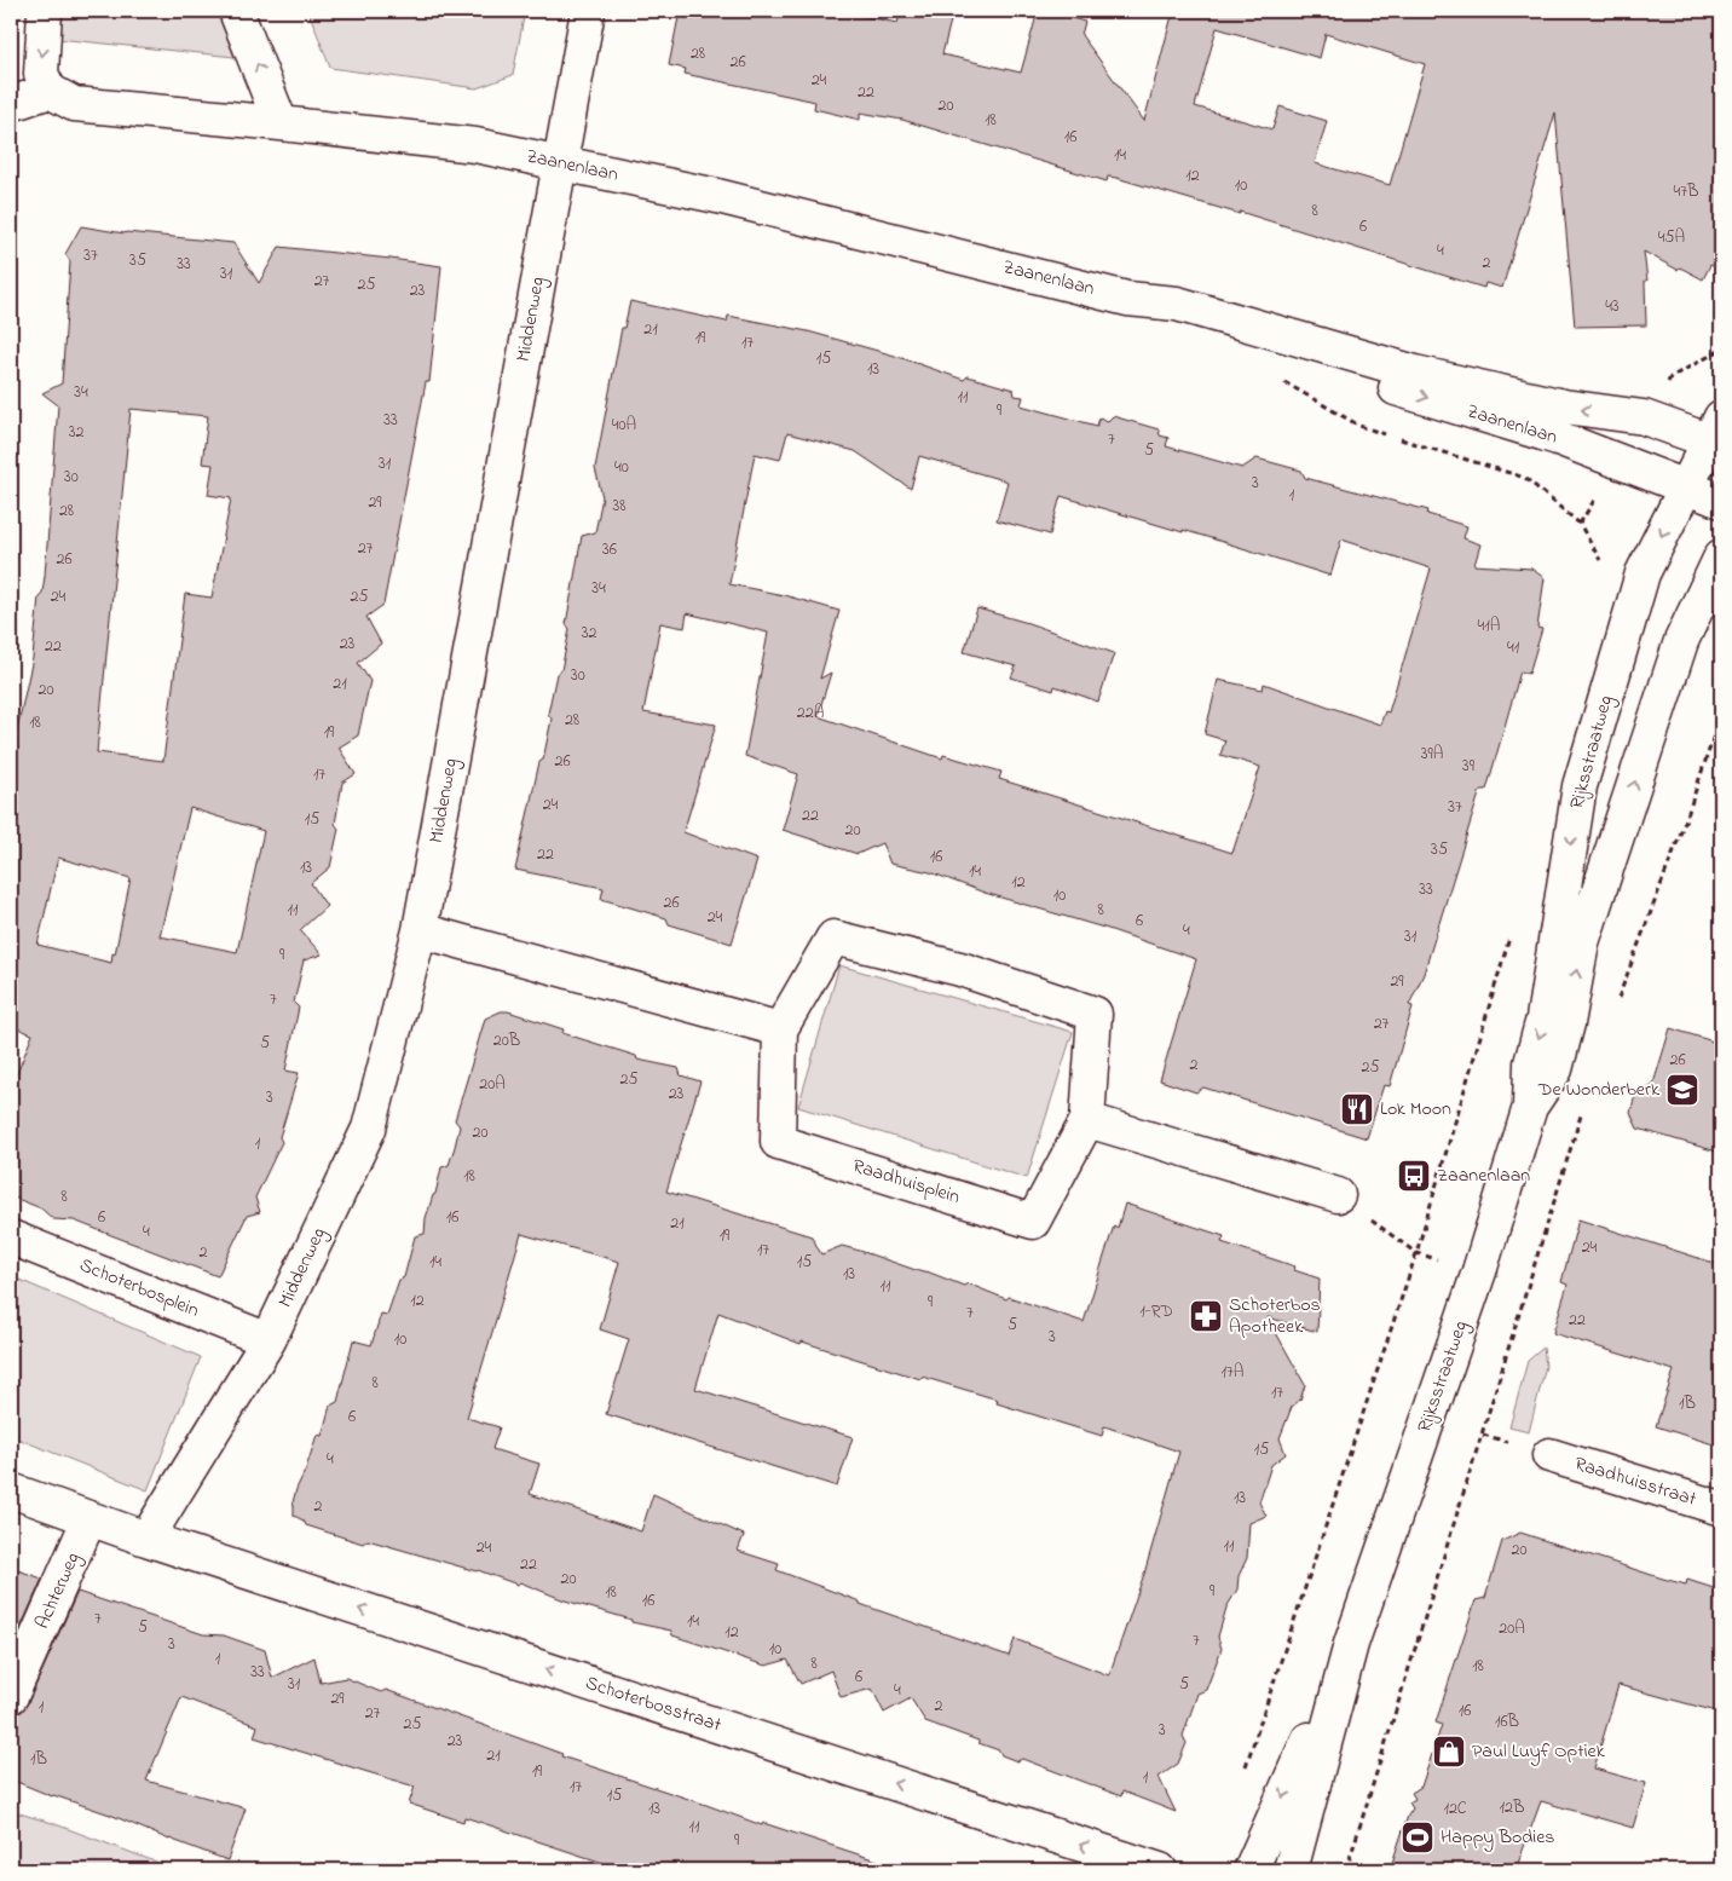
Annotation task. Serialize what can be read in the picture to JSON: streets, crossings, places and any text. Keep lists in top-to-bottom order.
{
  "streets": {
    "street": [
      "Zaanenlaan",
      "Middenweg",
      "Rijksstraatweg",
      "Raadhuisplein",
      "Schoterbosplein",
      "Raadhuisstraat",
      "Achterweg",
      "Schoterbosstraat"
    ]
  },
  "crossings": [
    ["Zaanenlaan", "Middenweg"],
    ["Zaanenlaan", "Rijksstraatweg"],
    ["Middenweg", "Schoterbosplein"],
    ["Middenweg", "Schoterbosstraat"]
  ],
  "one_way": ["Schoterbosstraat"],
  "places": {
    "school or university": ["De Wonderberk"],
    "restaurant": ["Lok Moon"],
    "bus stop": ["Zaanenlaan"],
    "pharmacy": ["Schoterbos Apotheek"],
    "shop": ["Paul Luyf Optiek"],
    "sports": ["Happy Bodies"]
  },
  "house_numbers": [
    "28",
    "26",
    "24",
    "22",
    "20",
    "18",
    "16",
    "14",
    "12",
    "10",
    "47B",
    "8",
    "6",
    "45A",
    "4",
    "37",
    "35",
    "2",
    "33",
    "31",
    "27",
    "25",
    "23",
    "43",
    "21",
    "19",
    "17",
    "15",
    "13",
    "34",
    "11",
    "9",
    "33",
    "40A",
    "32",
    "7",
    "5",
    "31",
    "40",
    "30",
    "3",
    "1",
    "29",
    "38",
    "28",
    "27",
    "36",
    "26",
    "34",
    "24",
    "25",
    "41A",
    "32",
    "23",
    "22",
    "41",
    "30",
    "21",
    "20",
    "22A",
    "28",
    "18",
    "19",
    "39A",
    "26",
    "39",
    "17",
    "24",
    "37",
    "22",
    "15",
    "20",
    "35",
    "22",
    "16",
    "13",
    "14",
    "12",
    "33",
    "10",
    "26",
    "11",
    "8",
    "24",
    "6",
    "4",
    "31",
    "9",
    "29",
    "7",
    "27",
    "20B",
    "5",
    "26",
    "2",
    "25",
    "25",
    "20A",
    "23",
    "3",
    "20",
    "1",
    "18",
    "8",
    "6",
    "16",
    "21",
    "4",
    "19",
    "24",
    "17",
    "2",
    "14",
    "15",
    "13",
    "11",
    "12",
    "9",
    "1-RD",
    "7",
    "22",
    "5",
    "3",
    "10",
    "17A",
    "8",
    "17",
    "1B",
    "6",
    "15",
    "4",
    "13",
    "2",
    "11",
    "24",
    "20",
    "22",
    "20",
    "9",
    "18",
    "16",
    "7",
    "14",
    "5",
    "20A",
    "12",
    "7",
    "3",
    "10",
    "1",
    "8",
    "18",
    "33",
    "6",
    "31",
    "5",
    "4",
    "29",
    "2",
    "1",
    "16",
    "27",
    "16B",
    "25",
    "3",
    "23",
    "21",
    "1B",
    "19",
    "1",
    "17",
    "15",
    "12B",
    "13",
    "12C",
    "11",
    "9"
  ]
}
